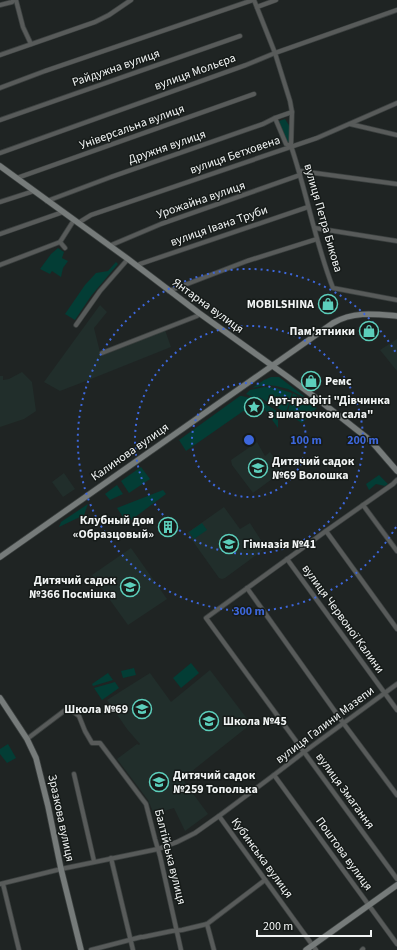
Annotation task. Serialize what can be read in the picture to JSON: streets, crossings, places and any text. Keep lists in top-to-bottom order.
{
  "streets": {
    "main road": ["Янтарна вулиця", "Калинова вулиця", "Зразкова вулиця"],
    "street": [
      "Райдужна вулиця",
      "вулиця Мольєра",
      "Універсальна вулиця",
      "Дружня вулиця",
      "вулиця Бетховена",
      "Урожайна вулиця",
      "вулиця Петра Бикова",
      "вулиця Івана Труби",
      "вулиця Червоної Калини",
      "вулиця Галини Мазепи",
      "вулиця Змагання",
      "Поштова вулиця",
      "Балтійська вулиця",
      "Кубинська вулиця"
    ]
  },
  "crossings": [
    ["Універсальна вулиця", "Янтарна вулиця"],
    ["Дружня вулиця", "вулиця Петра Бикова"],
    ["Дружня вулиця", "Янтарна вулиця"],
    ["вулиця Бетховена", "вулиця Петра Бикова"],
    ["вулиця Бетховена", "Янтарна вулиця"],
    ["Урожайна вулиця", "вулиця Петра Бикова"],
    ["Урожайна вулиця", "Янтарна вулиця"],
    ["вулиця Петра Бикова", "вулиця Івана Труби"],
    ["вулиця Івана Труби", "Янтарна вулиця"],
    ["Янтарна вулиця", "Калинова вулиця"],
    ["вулиця Червоної Калини", "вулиця Галини Мазепи"],
    ["вулиця Галини Мазепи", "вулиця Змагання"],
    ["вулиця Галини Мазепи", "Зразкова вулиця"],
    ["вулиця Галини Мазепи", "Поштова вулиця"],
    ["вулиця Галини Мазепи", "Балтійська вулиця"],
    ["вулиця Галини Мазепи", "Кубинська вулиця"],
    ["Зразкова вулиця", "Балтійська вулиця"]
  ],
  "places": {
    "shop": ["MOBILSHINA", "Пам'ятники", "Ремс"],
    "place": ["Арт-графіті \"Дівчинка з шматочком сала\""],
    "school or university": [
      "Дитячий садок №69 Волошка",
      "Гімназія №41",
      "Дитячий садок №366 Посмішка",
      "Школа №69",
      "Школа №45",
      "Дитячий садок №259 Тополька"
    ],
    "building": ["Клубный дом «Образцовый»"]
  },
  "scale_bar": "200 m",
  "rings": ["100 m", "200 m", "300 m"]
}
